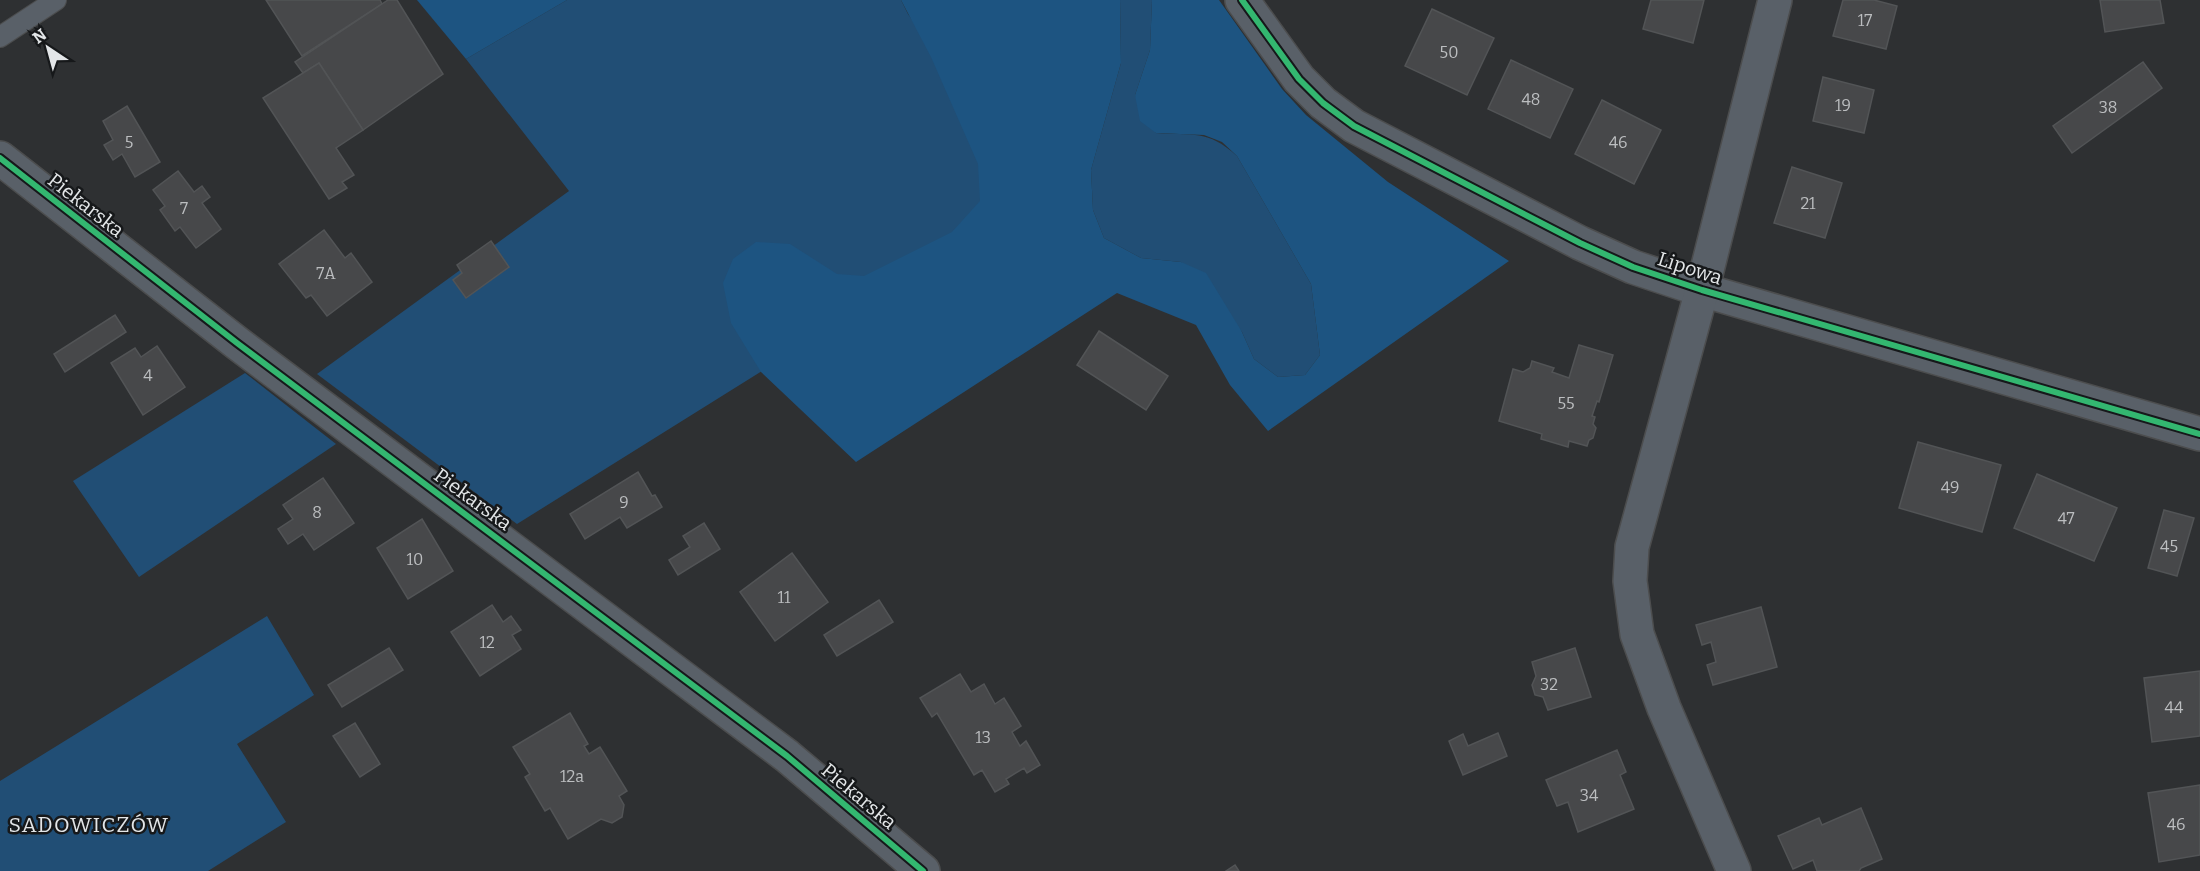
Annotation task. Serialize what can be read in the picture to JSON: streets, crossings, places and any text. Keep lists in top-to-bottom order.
{
  "streets": {
    "street": ["Piekarska", "Lipowa"]
  },
  "districts": ["SADOWICZÓW"],
  "house_numbers": [
    "17",
    "50",
    "48",
    "19",
    "38",
    "5",
    "46",
    "21",
    "7",
    "7A",
    "4",
    "55",
    "49",
    "9",
    "8",
    "47",
    "45",
    "10",
    "11",
    "12",
    "32",
    "44",
    "13",
    "12a",
    "34",
    "46"
  ],
  "north": "top left"
}
